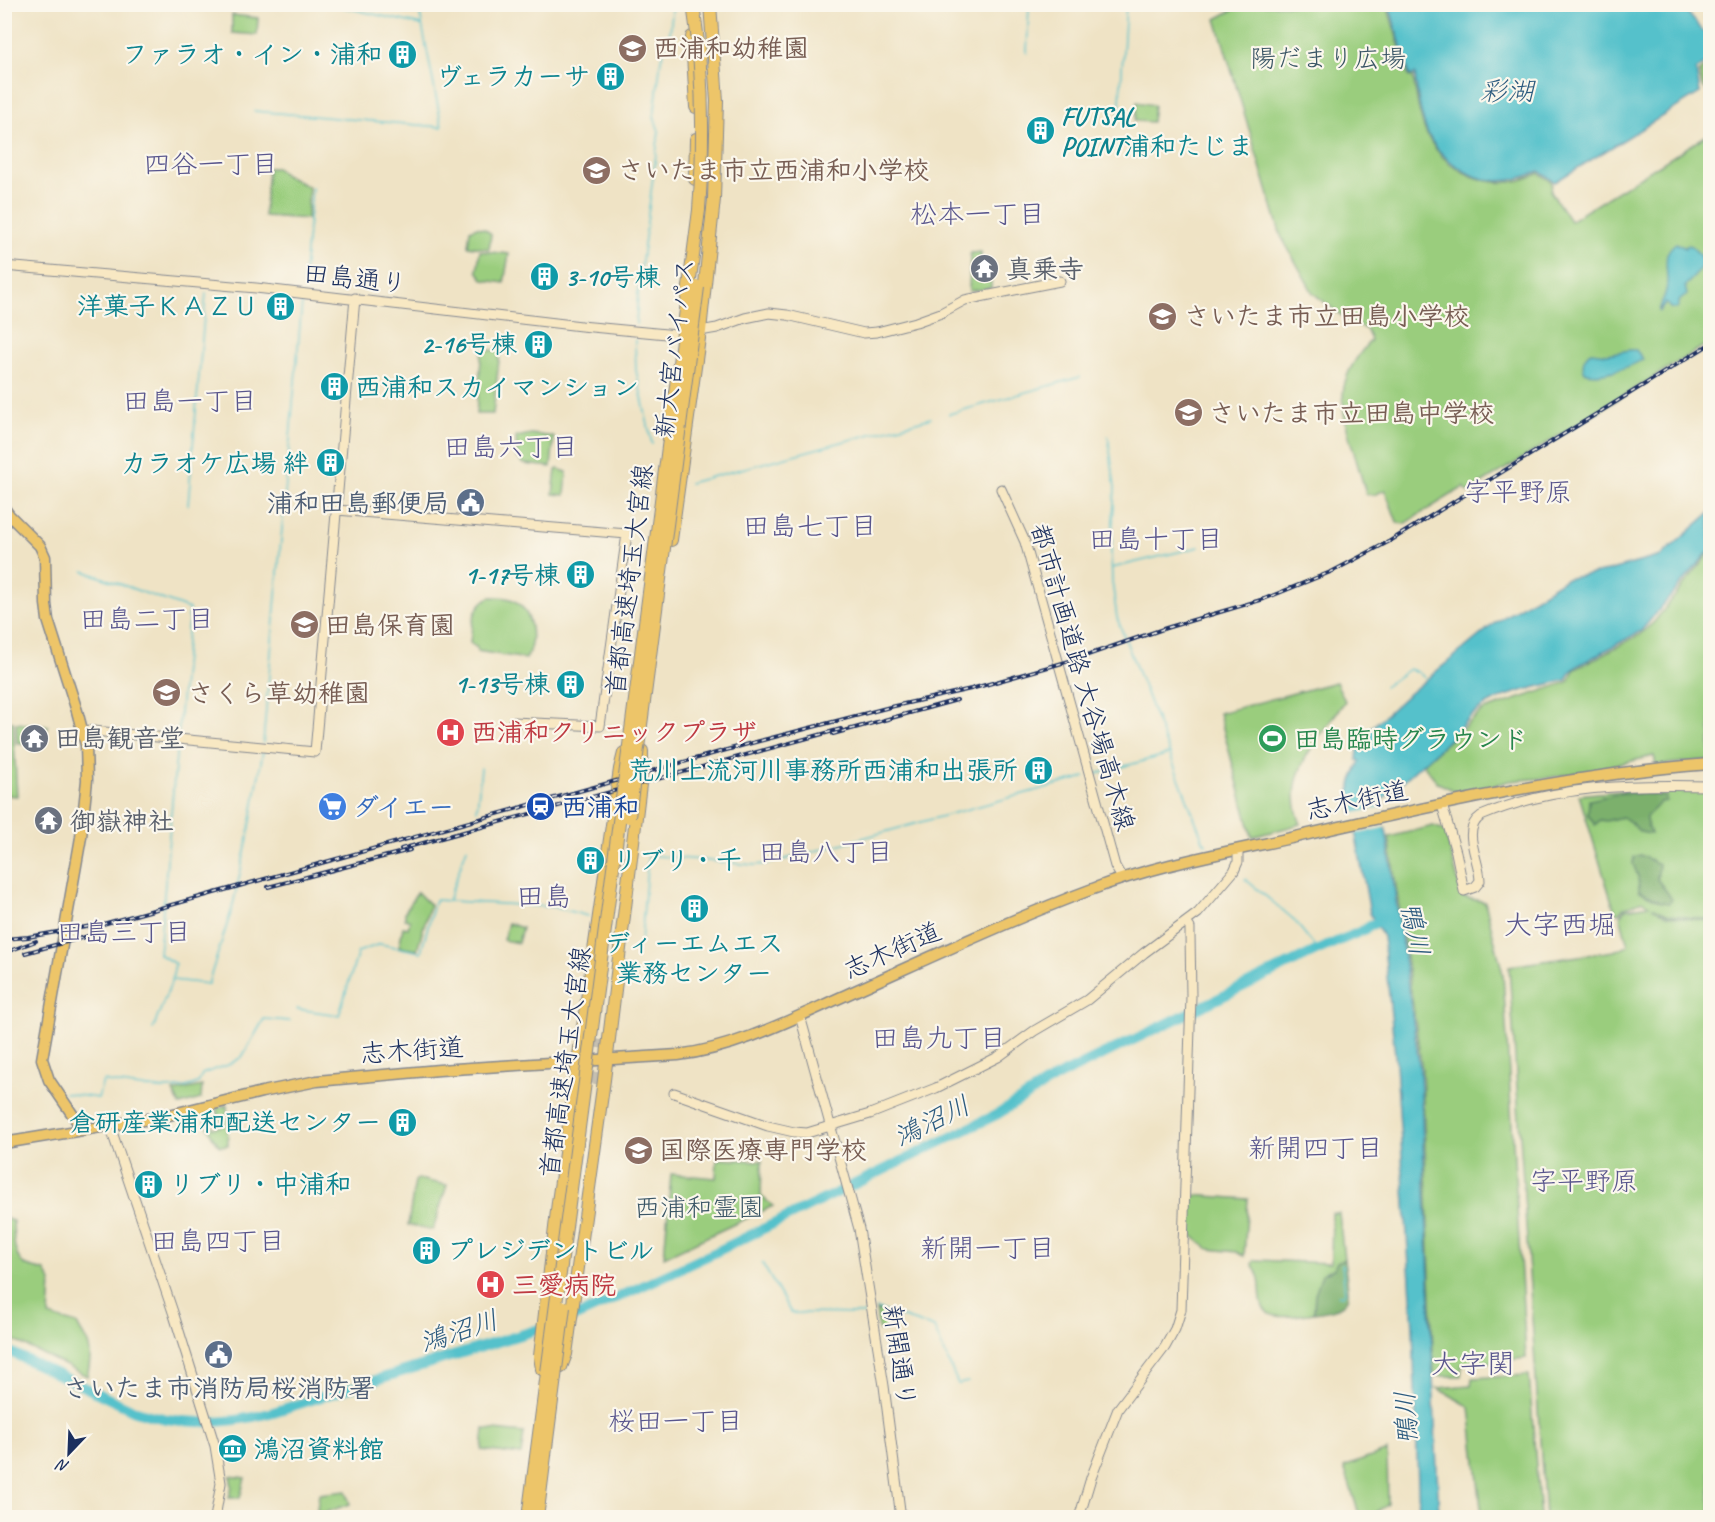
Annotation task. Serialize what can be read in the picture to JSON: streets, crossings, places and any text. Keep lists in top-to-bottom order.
{
  "streets": {
    "highway": ["新大宮バイパス", "首都高速埼玉大宮線"],
    "main road": ["志木街道"],
    "street": ["田島通り", "都市計画道路 大谷場高木線", "新開通り"]
  },
  "crossings": [
    ["田島通り", "新大宮バイパス"],
    ["都市計画道路 大谷場高木線", "志木街道"]
  ],
  "districts": [
    "四谷一丁目",
    "松本一丁目",
    "田島一丁目",
    "田島六丁目",
    "字平野原",
    "田島七丁目",
    "田島十丁目",
    "田島二丁目",
    "田島八丁目",
    "田島",
    "大字西堀",
    "田島三丁目",
    "田島九丁目",
    "新開四丁目",
    "字平野原",
    "田島四丁目",
    "新開一丁目",
    "大字関",
    "桜田一丁目"
  ],
  "water": ["彩湖", "鴨川", "鴻沼川"],
  "parks": ["陽だまり広場", "西浦和霊園"],
  "places": {
    "school or university": [
      "西浦和幼稚園",
      "さいたま市立西浦和小学校",
      "さいたま市立田島小学校",
      "さいたま市立田島中学校",
      "田島保育園",
      "さくら草幼稚園",
      "国際医療専門学校"
    ],
    "building": [
      "ファラオ・イン・浦和",
      "ヴェラカーサ",
      "FUTSAL POINT浦和たじま",
      "3-10号棟",
      "洋菓子ＫＡＺＵ",
      "2-16号棟",
      "西浦和スカイマンション",
      "カラオケ広場 絆",
      "1-17号棟",
      "1-13号棟",
      "荒川上流河川事務所西浦和出張所",
      "リブリ・千",
      "ディーエムエス 業務センター",
      "倉研産業浦和配送センター",
      "リブリ・中浦和",
      "プレジデントビル"
    ],
    "temple": ["真乗寺", "田島観音堂", "御嶽神社"],
    "public building": ["浦和田島郵便局", "さいたま市消防局桜消防署"],
    "hospital": ["西浦和クリニックプラザ", "三愛病院"],
    "sports": ["田島臨時グラウンド"],
    "supermarket": ["ダイエー"],
    "station": ["西浦和"],
    "museum": ["鴻沼資料館"]
  },
  "north": "bottom left"
}
